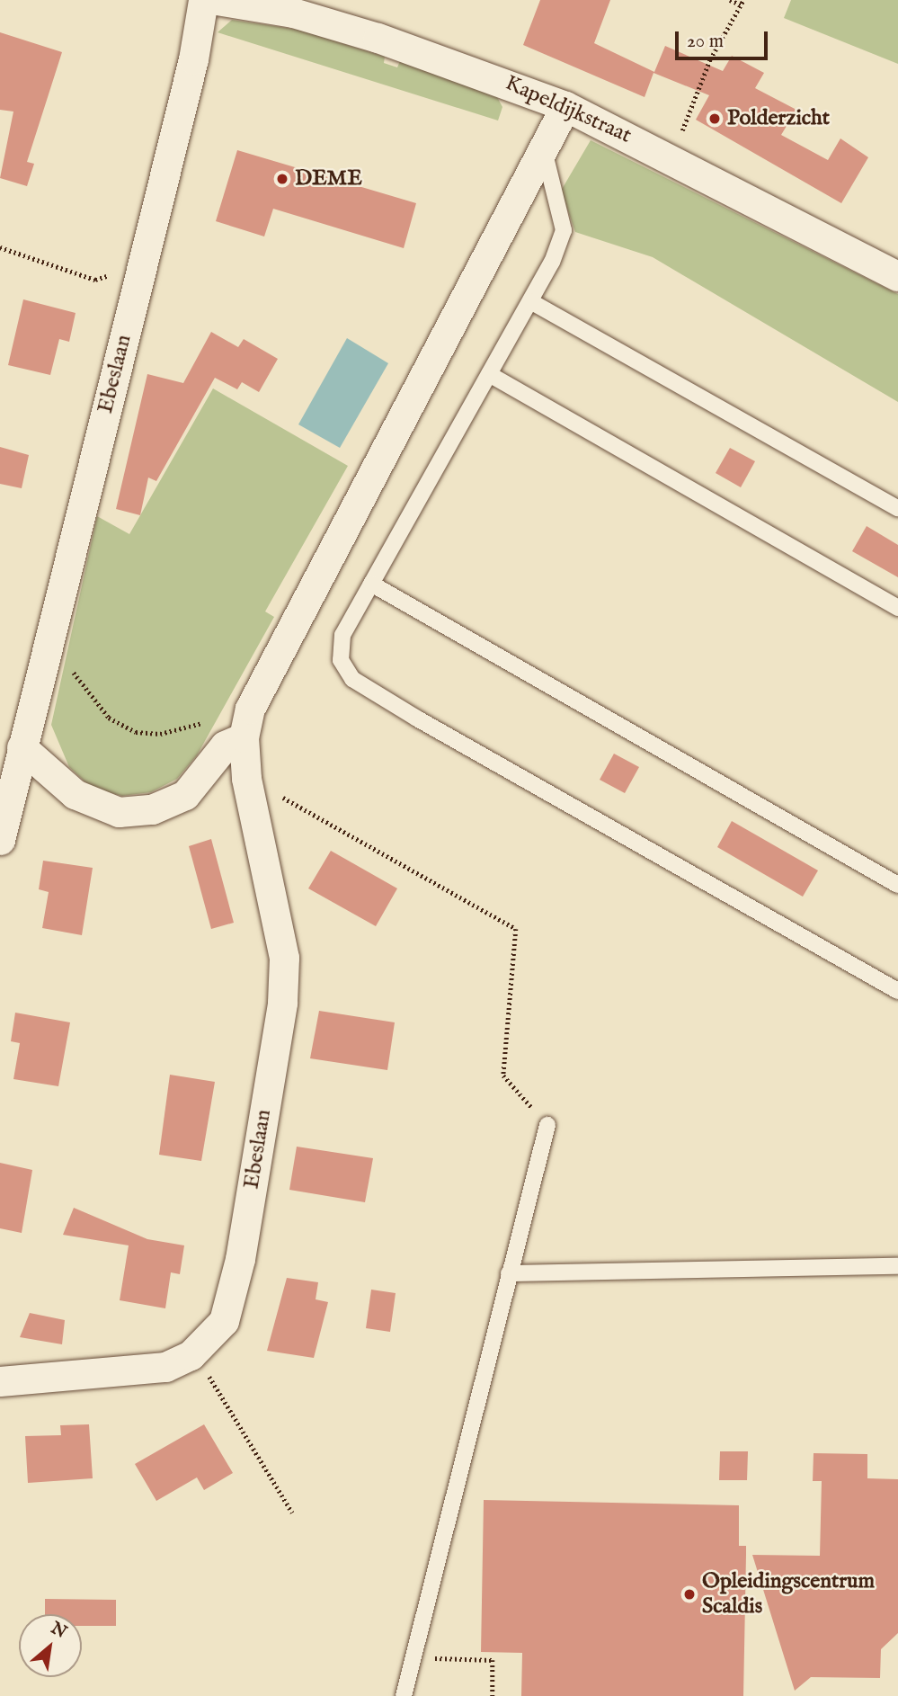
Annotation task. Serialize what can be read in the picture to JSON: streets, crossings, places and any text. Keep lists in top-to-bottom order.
{
  "streets": {
    "street": ["Kapeldijkstraat", "Ebeslaan"]
  },
  "crossings": [
    ["Kapeldijkstraat", "Ebeslaan"]
  ],
  "places": ["Polderzicht", "DEME", "Opleidingscentrum Scaldis"],
  "scale_bar": "20 m",
  "north": "top right"
}
